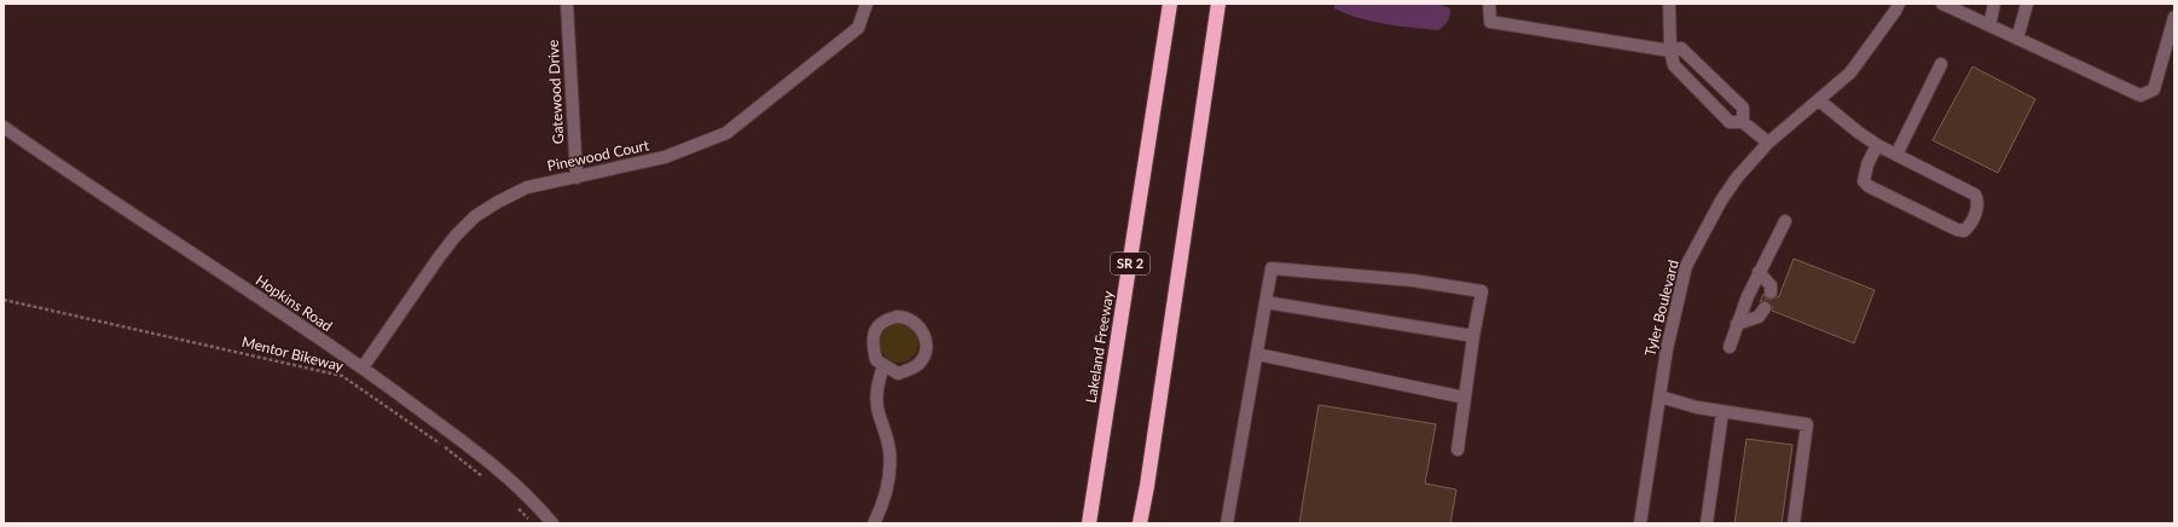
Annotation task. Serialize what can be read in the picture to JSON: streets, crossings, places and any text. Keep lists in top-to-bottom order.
{
  "streets": {
    "highway": ["SR 2", "Lakeland Freeway"],
    "street": [
      "Gatewood Drive",
      "Pinewood Court",
      "Hopkins Road",
      "Tyler Boulevard"
    ],
    "path": ["Mentor Bikeway"]
  },
  "crossings": [
    ["Gatewood Drive", "Pinewood Court"],
    ["Pinewood Court", "Hopkins Road"]
  ]
}
